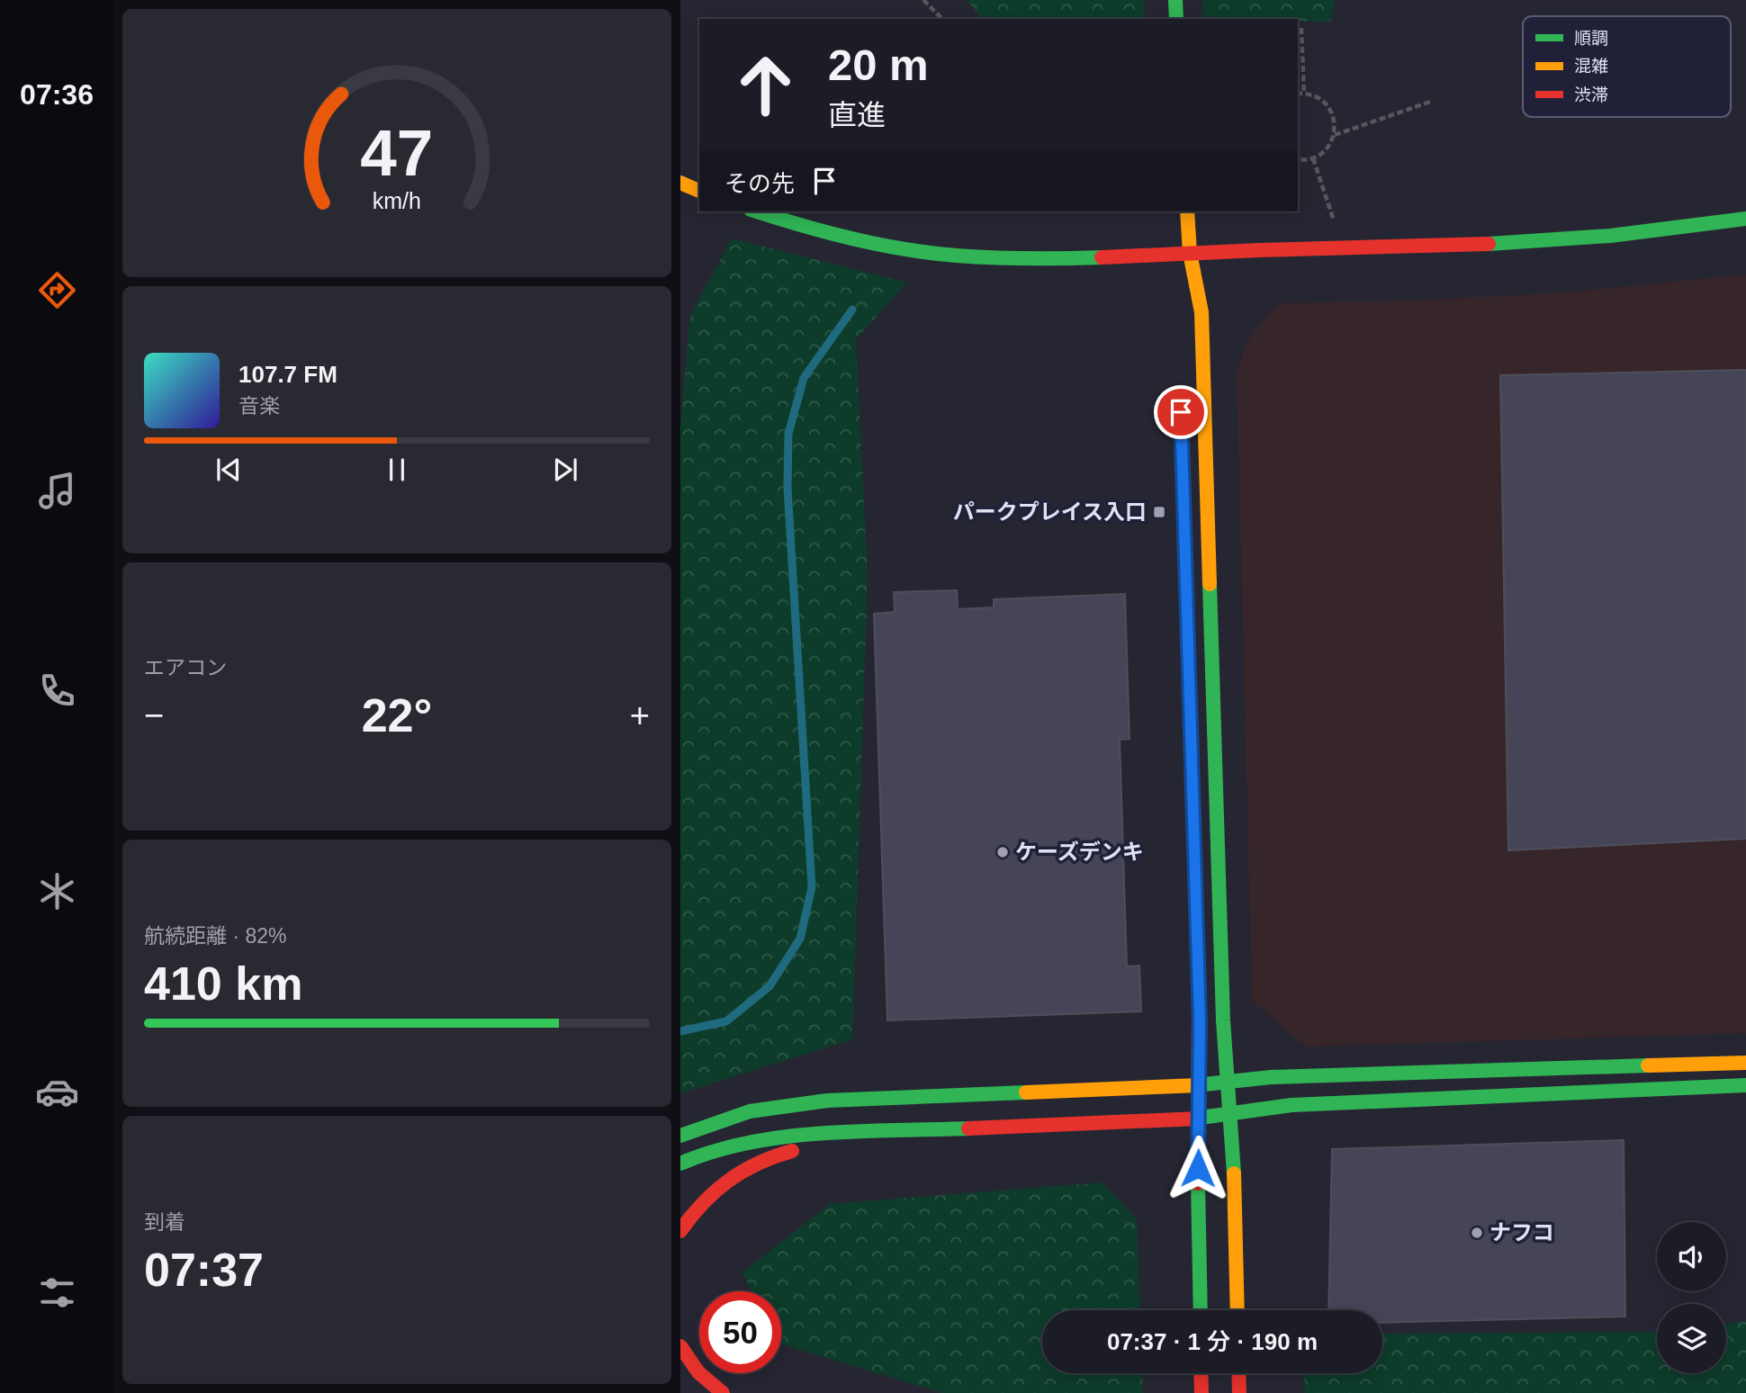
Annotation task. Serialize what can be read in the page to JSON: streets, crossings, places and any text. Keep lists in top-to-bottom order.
{
  "places": {
    "transit": ["パークプレイス入口"],
    "other": ["ケーズデンキ", "ナフコ"]
  },
  "legend": ["順調", "混雑", "渋滞"],
  "page": {
    "tabs": "07:36",
    "turn": ["20 m", "直進"],
    "then": "その先",
    "song": ["107.7 FM", "音楽"],
    "tile": [
      "エアコン",
      ["航続距離 · 82%", "410 km"],
      ["到着", "07:37"]
    ],
    "heat": ["−", "22°", "+"],
    "limit": "50",
    "trip": "07:37 · 1 分 · 190 m",
    "gauge": ["47", "km/h"]
  }
}
